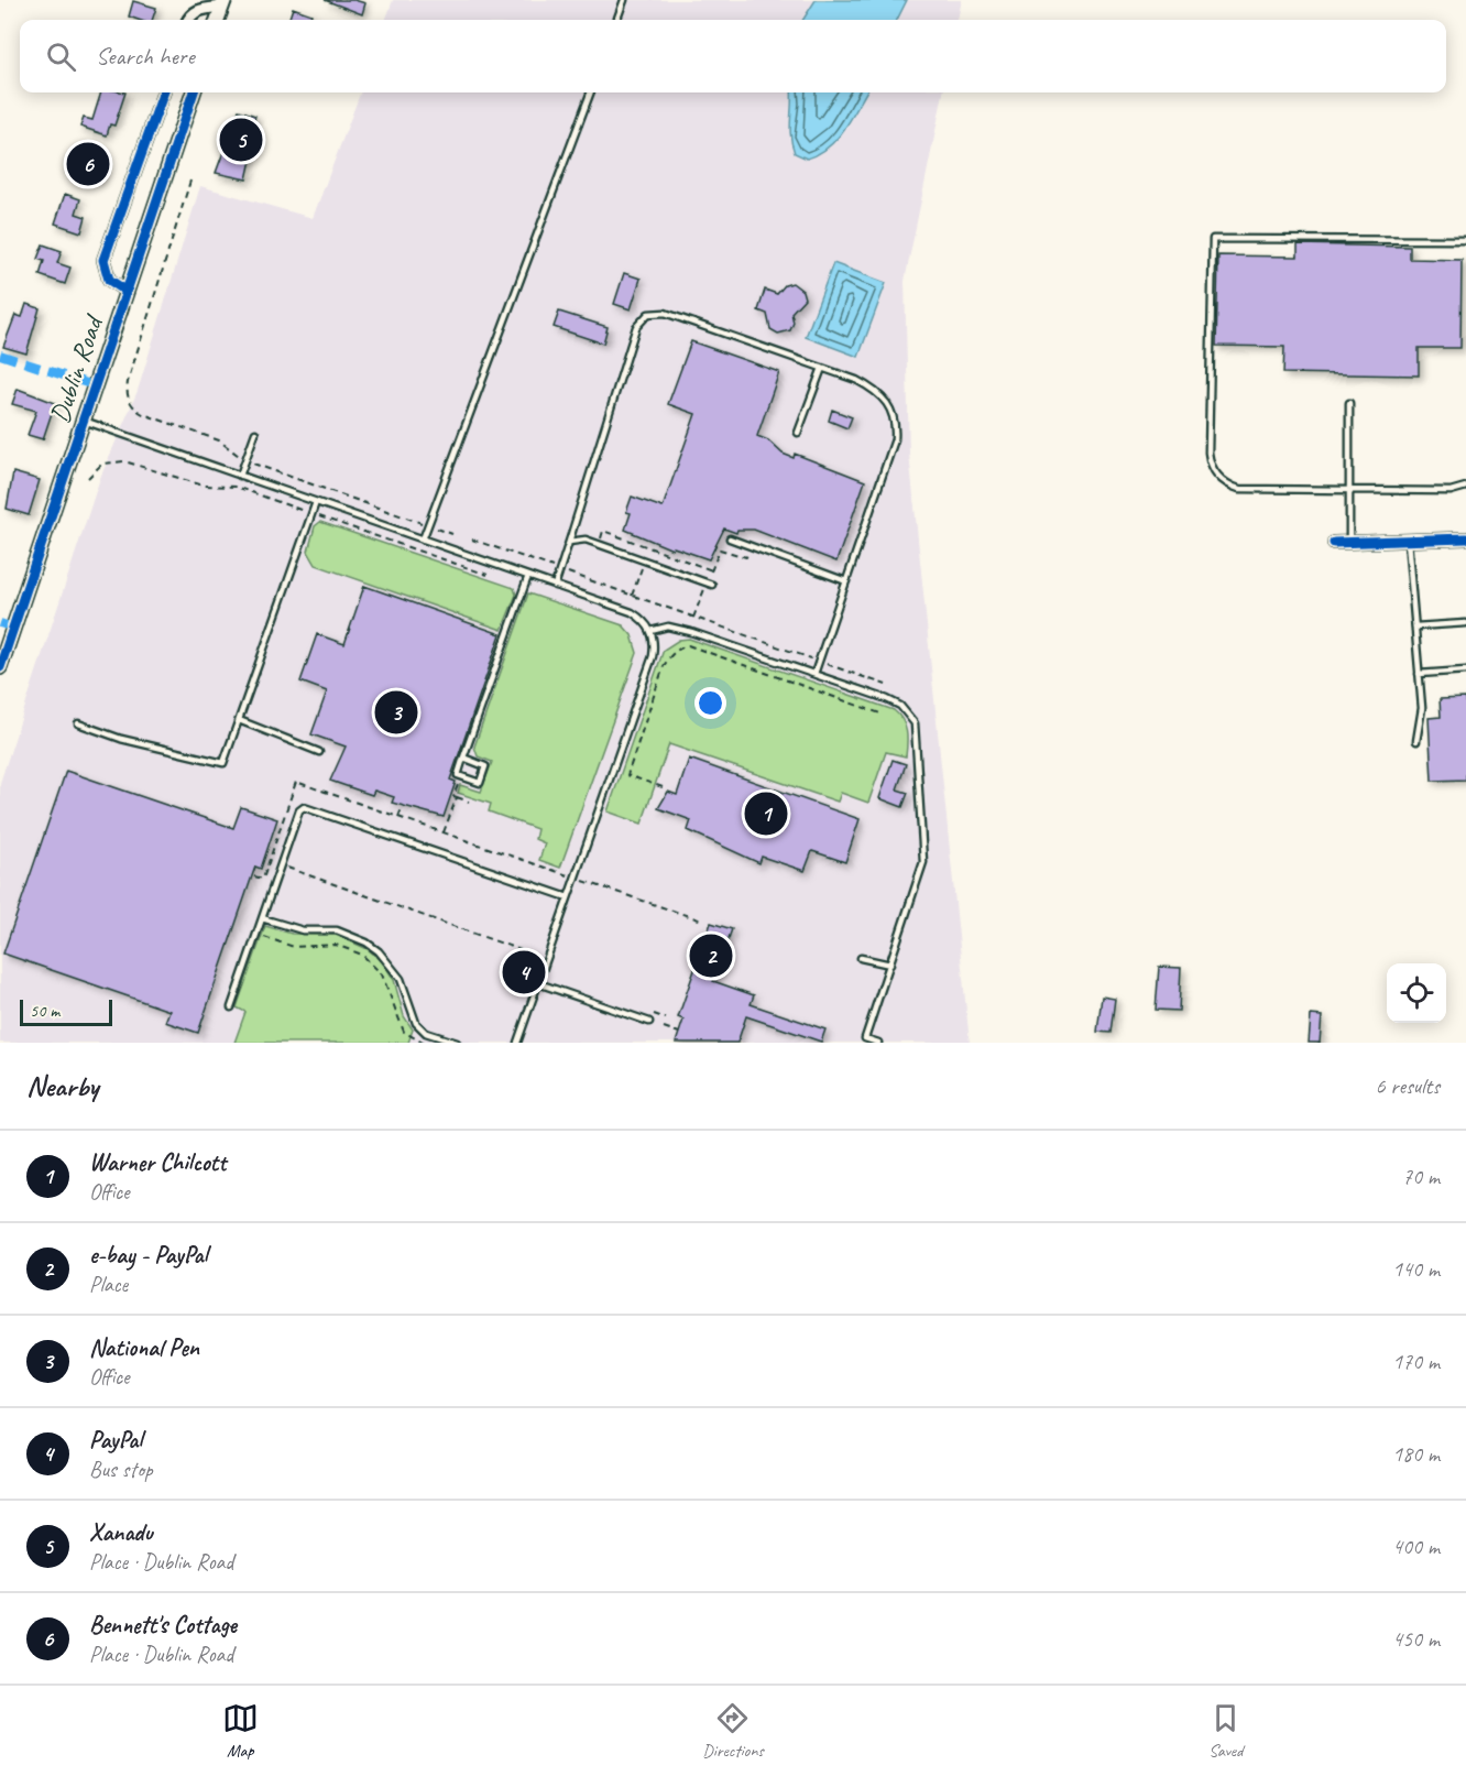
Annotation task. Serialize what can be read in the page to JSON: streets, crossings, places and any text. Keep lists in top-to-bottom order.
{
  "streets": {
    "main road": ["Dublin Road"]
  },
  "scale_bar": "50 m",
  "page": {
    "search": "Search here",
    "pins": [
      "5",
      "6",
      "3",
      "1",
      "2",
      "4"
    ],
    "scale": "50 m",
    "heading": ["Nearby", "6 results"],
    "list": [
      {
        "mark": "1",
        "name": "Warner Chilcott",
        "note": "Office",
        "value": "70 m"
      },
      {
        "mark": "2",
        "name": "e-bay - PayPal",
        "note": "Place",
        "value": "140 m"
      },
      {
        "mark": "3",
        "name": "National Pen",
        "note": "Office",
        "value": "170 m"
      },
      {
        "mark": "4",
        "name": "PayPal",
        "note": "Bus stop",
        "value": "180 m"
      },
      {
        "mark": "5",
        "name": "Xanadu",
        "note": "Place · Dublin Road",
        "value": "400 m"
      },
      {
        "mark": "6",
        "name": "Bennett's Cottage",
        "note": "Place · Dublin Road",
        "value": "450 m"
      }
    ],
    "nav": ["Map", "Directions", "Saved"]
  }
}
